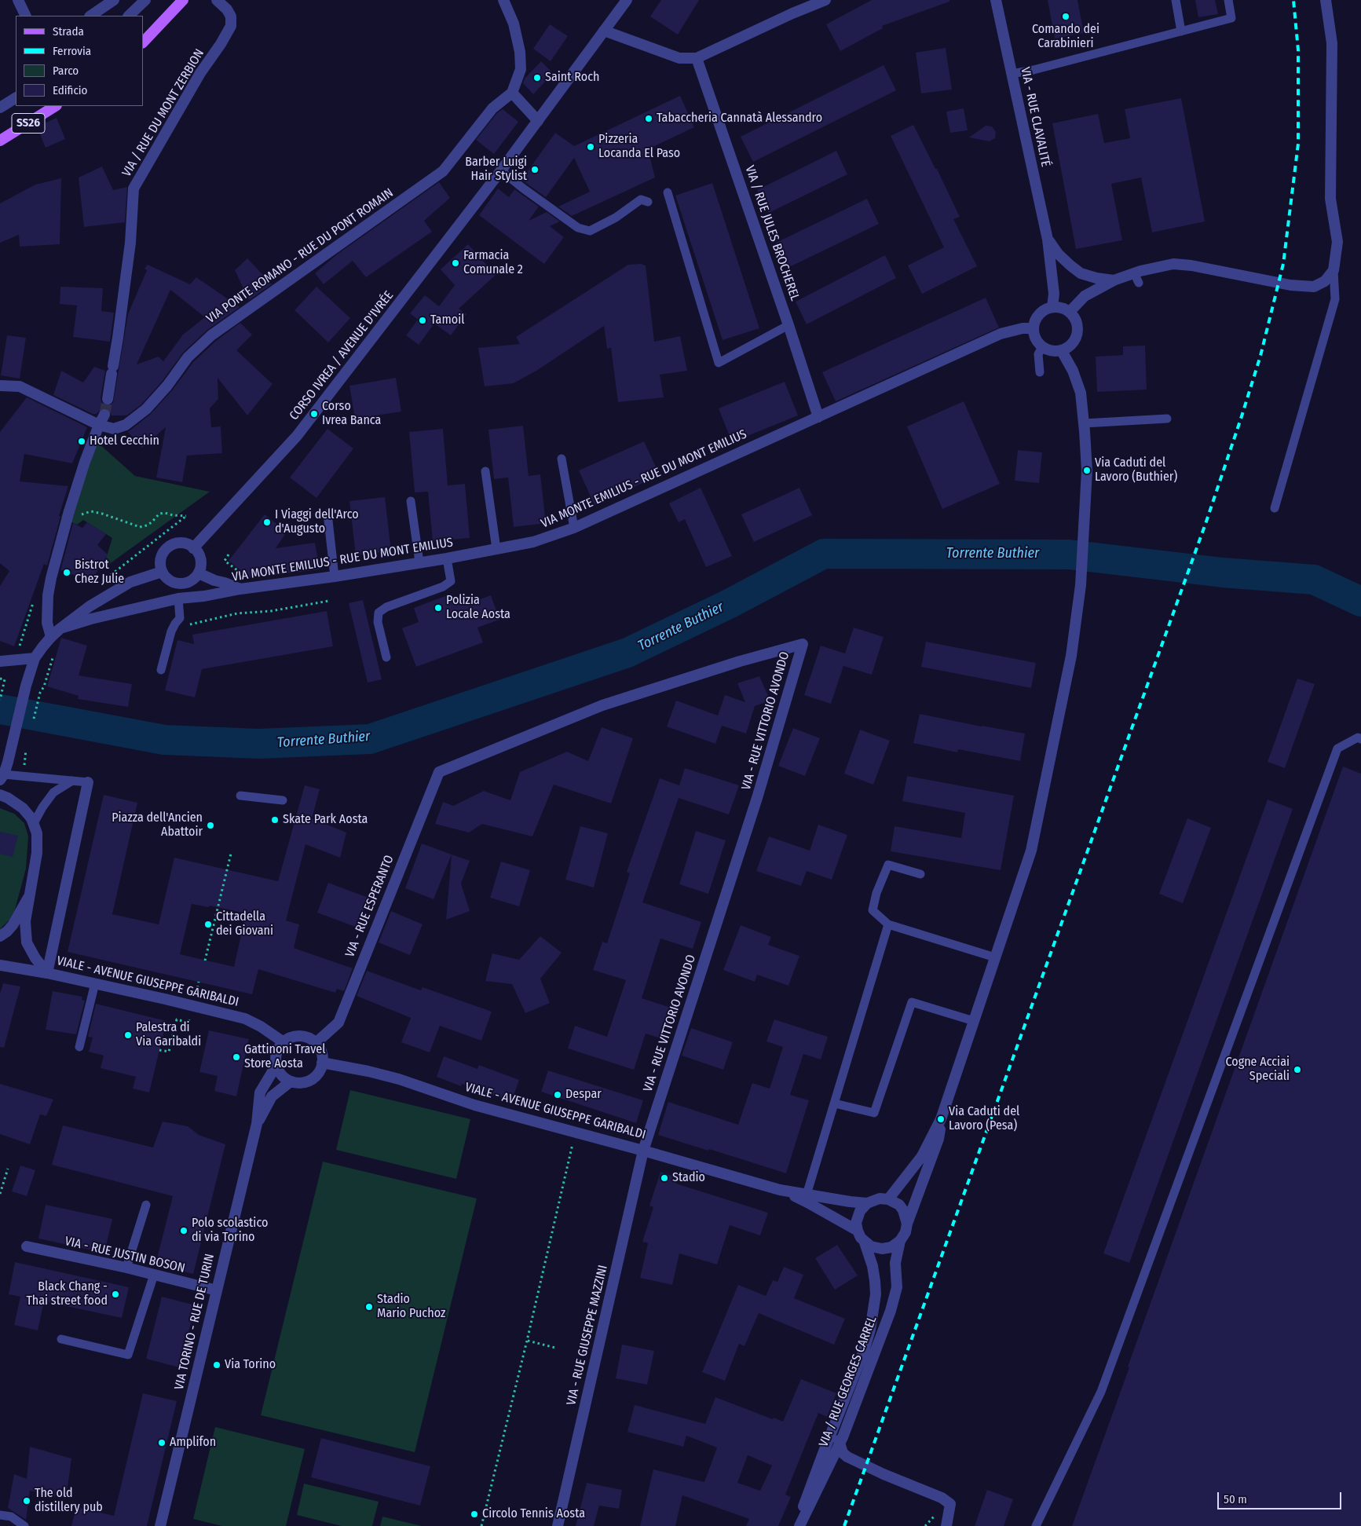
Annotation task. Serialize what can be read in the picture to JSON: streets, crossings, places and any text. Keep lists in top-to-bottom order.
{
  "streets": {
    "main road": ["SS26"],
    "street": [
      "VIA / RUE DU MONT ZERBION",
      "VIA - RUE CLAVALITÉ",
      "VIA / RUE JULES BROCHEREL",
      "VIA PONTE ROMANO - RUE DU PONT ROMAIN",
      "CORSO IVREA / AVENUE D'IVRÉE",
      "VIA MONTE EMILIUS - RUE DU MONT EMILIUS",
      "VIA - RUE VITTORIO AVONDO",
      "VIA - RUE ESPERANTO",
      "VIALE - AVENUE GIUSEPPE GARIBALDI",
      "VIA - RUE JUSTIN BOSON",
      "VIA TORINO - RUE DE TURIN",
      "VIA - RUE GIUSEPPE MAZZINI",
      "VIA / RUE GEORGES CARREL"
    ]
  },
  "crossings": [
    ["VIA - RUE CLAVALITÉ", "VIA MONTE EMILIUS - RUE DU MONT EMILIUS"],
    ["VIA / RUE JULES BROCHEREL", "VIA MONTE EMILIUS - RUE DU MONT EMILIUS"],
    ["VIA - RUE VITTORIO AVONDO", "VIA - RUE ESPERANTO"],
    ["VIA - RUE VITTORIO AVONDO", "VIALE - AVENUE GIUSEPPE GARIBALDI"],
    ["VIA - RUE VITTORIO AVONDO", "VIA - RUE GIUSEPPE MAZZINI"],
    ["VIA - RUE ESPERANTO", "VIALE - AVENUE GIUSEPPE GARIBALDI"],
    ["VIA - RUE ESPERANTO", "VIA TORINO - RUE DE TURIN"],
    ["VIALE - AVENUE GIUSEPPE GARIBALDI", "VIA TORINO - RUE DE TURIN"],
    ["VIALE - AVENUE GIUSEPPE GARIBALDI", "VIA - RUE GIUSEPPE MAZZINI"],
    ["VIALE - AVENUE GIUSEPPE GARIBALDI", "VIA / RUE GEORGES CARREL"],
    ["VIA - RUE JUSTIN BOSON", "VIA TORINO - RUE DE TURIN"]
  ],
  "water": ["Torrente Buthier"],
  "places": [
    "Comando dei Carabinieri",
    "Saint Roch",
    "Tabaccheria Cannatà Alessandro",
    "Pizzeria Locanda El Paso",
    "Barber Luigi Hair Stylist",
    "Farmacia Comunale 2",
    "Tamoil",
    "Corso Ivrea Banca",
    "Hotel Cecchin",
    "Via Caduti del Lavoro (Buthier)",
    "I Viaggi dell'Arco d'Augusto",
    "Bistrot Chez Julie",
    "Polizia Locale Aosta",
    "Skate Park Aosta",
    "Piazza dell'Ancien Abattoir",
    "Cittadella dei Giovani",
    "Palestra di Via Garibaldi",
    "Gattinoni Travel Store Aosta",
    "Cogne Acciai Speciali",
    "Despar",
    "Via Caduti del Lavoro (Pesa)",
    "Stadio",
    "Polo scolastico di via Torino",
    "Black Chang - Thai street food",
    "Stadio Mario Puchoz",
    "Via Torino",
    "Amplifon",
    "The old distillery pub",
    "Circolo Tennis Aosta"
  ],
  "legend": [
    "Strada",
    "Ferrovia",
    "Parco",
    "Edificio"
  ],
  "scale_bar": "50 m"
}
